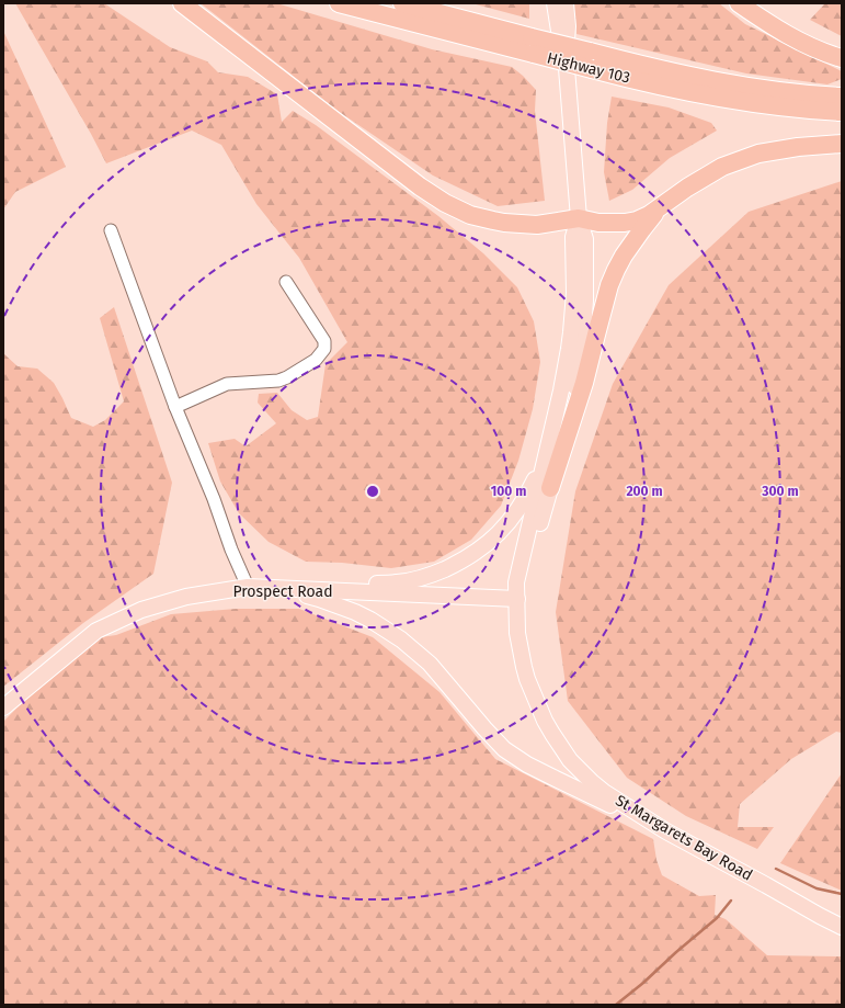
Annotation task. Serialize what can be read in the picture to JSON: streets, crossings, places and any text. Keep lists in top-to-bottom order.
{
  "streets": {
    "highway": ["Highway 103"],
    "main road": ["Prospect Road", "St Margarets Bay Road"]
  },
  "crossings": [
    ["Prospect Road", "St Margarets Bay Road"]
  ],
  "rings": ["100 m", "200 m", "300 m"]
}
